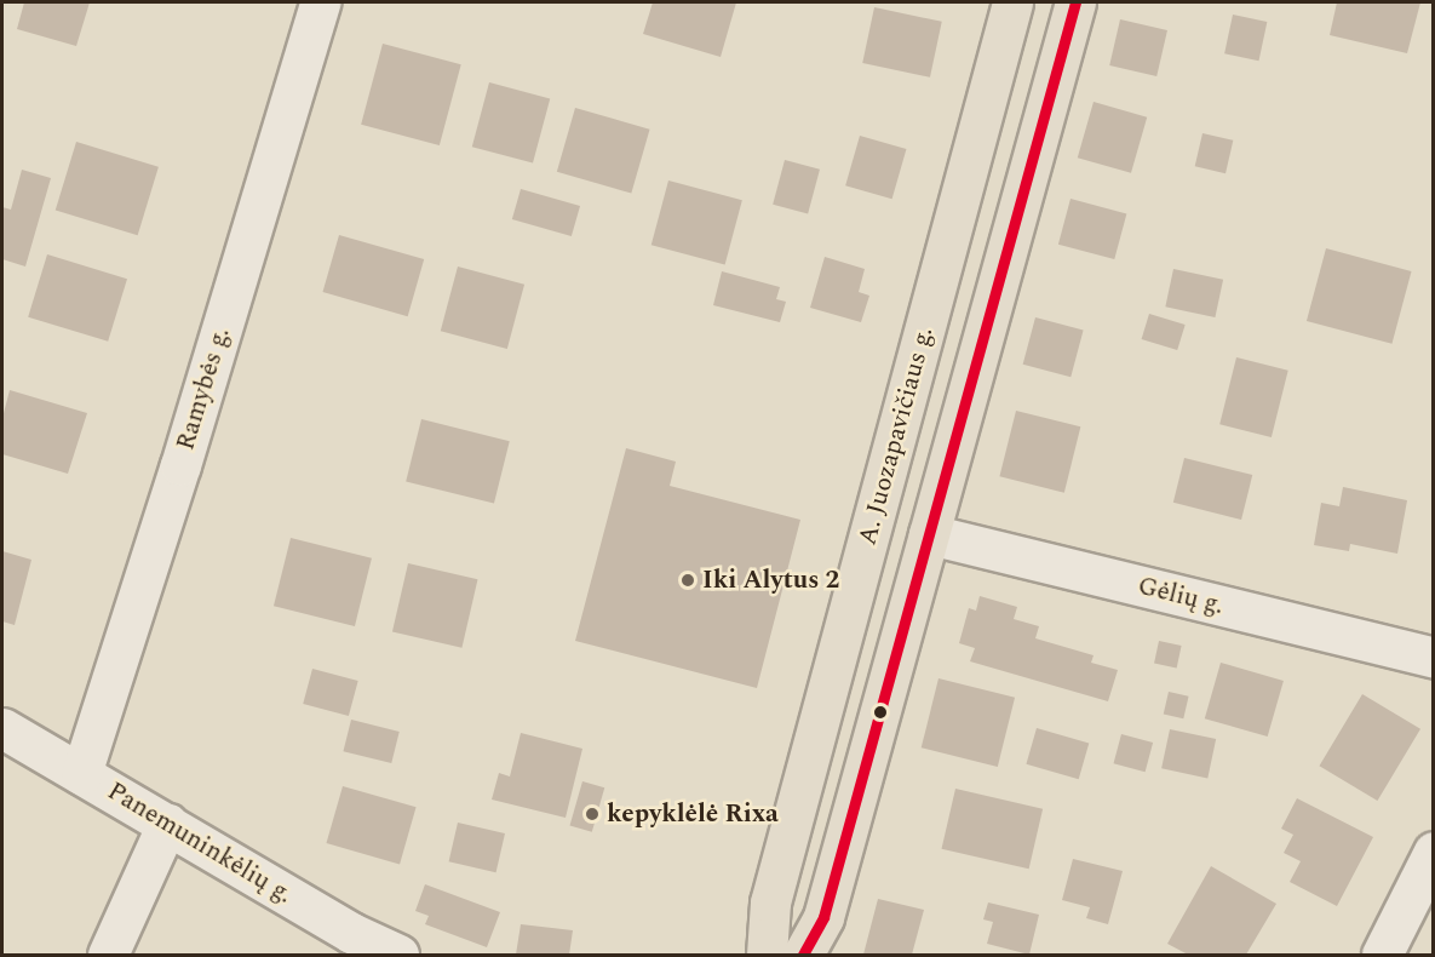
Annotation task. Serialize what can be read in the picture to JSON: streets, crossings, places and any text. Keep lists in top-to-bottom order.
{
  "streets": {
    "main road": ["A. Juozapavičiaus g."],
    "street": ["Ramybės g.", "Gėlių g.", "Panemuninkėlių g."]
  },
  "crossings": [
    ["Ramybės g.", "Panemuninkėlių g."]
  ],
  "places": ["Iki Alytus 2", "kepyklėlė Rixa"]
}
